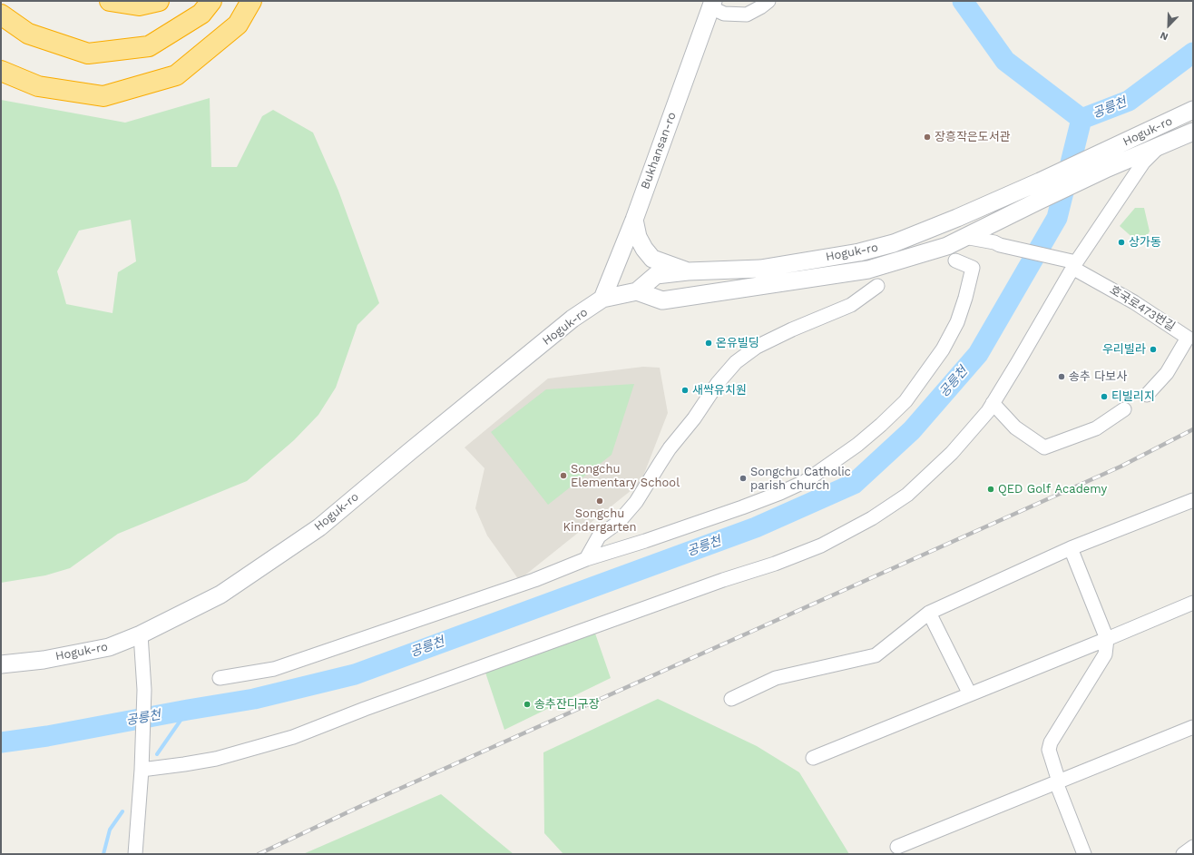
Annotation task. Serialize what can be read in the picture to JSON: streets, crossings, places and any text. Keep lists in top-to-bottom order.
{
  "streets": {
    "street": ["Hoguk-ro", "Bukhansan-ro", "호국로473번길"]
  },
  "crossings": [
    ["Hoguk-ro", "Bukhansan-ro"]
  ],
  "water": ["공릉천"],
  "places": [
    "장흥작은도서관",
    "상가동",
    "온유빌딩",
    "우리빌라",
    "송추 다보사",
    "새싹유치원",
    "티빌리지",
    "Songchu Elementary School",
    "Songchu Catholic parish church",
    "QED Golf Academy",
    "Songchu Kindergarten",
    "송추잔디구장"
  ],
  "north": "bottom left"
}
